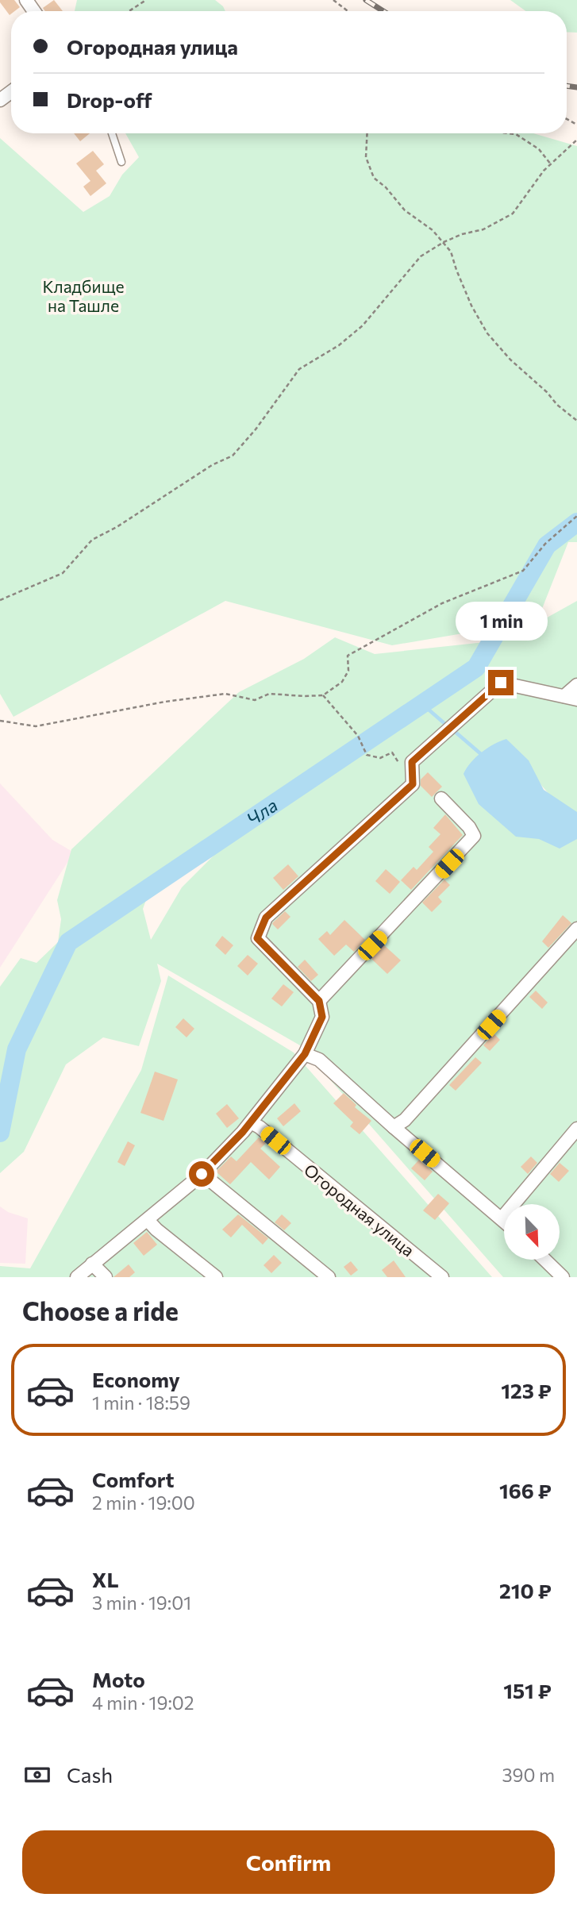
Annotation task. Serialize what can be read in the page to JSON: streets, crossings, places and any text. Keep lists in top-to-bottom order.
{
  "streets": {
    "street": ["Огородная улица"]
  },
  "water": ["Чла"],
  "parks": ["Кладбище на Ташле"],
  "north": "bottom right",
  "page": {
    "banner": ["Огородная улица", "Drop-off"],
    "bubble": "1 min",
    "heading": "Choose a ride",
    "list": [
      {
        "name": "Economy",
        "note": "1 min · 18:59",
        "value": "123 ₽"
      },
      {
        "name": "Comfort",
        "note": "2 min · 19:00",
        "value": "166 ₽"
      },
      {
        "name": "XL",
        "note": "3 min · 19:01",
        "value": "210 ₽"
      },
      {
        "name": "Moto",
        "note": "4 min · 19:02",
        "value": "151 ₽"
      }
    ],
    "pay": ["Cash", "390 m"],
    "buttons": "Confirm"
  }
}
